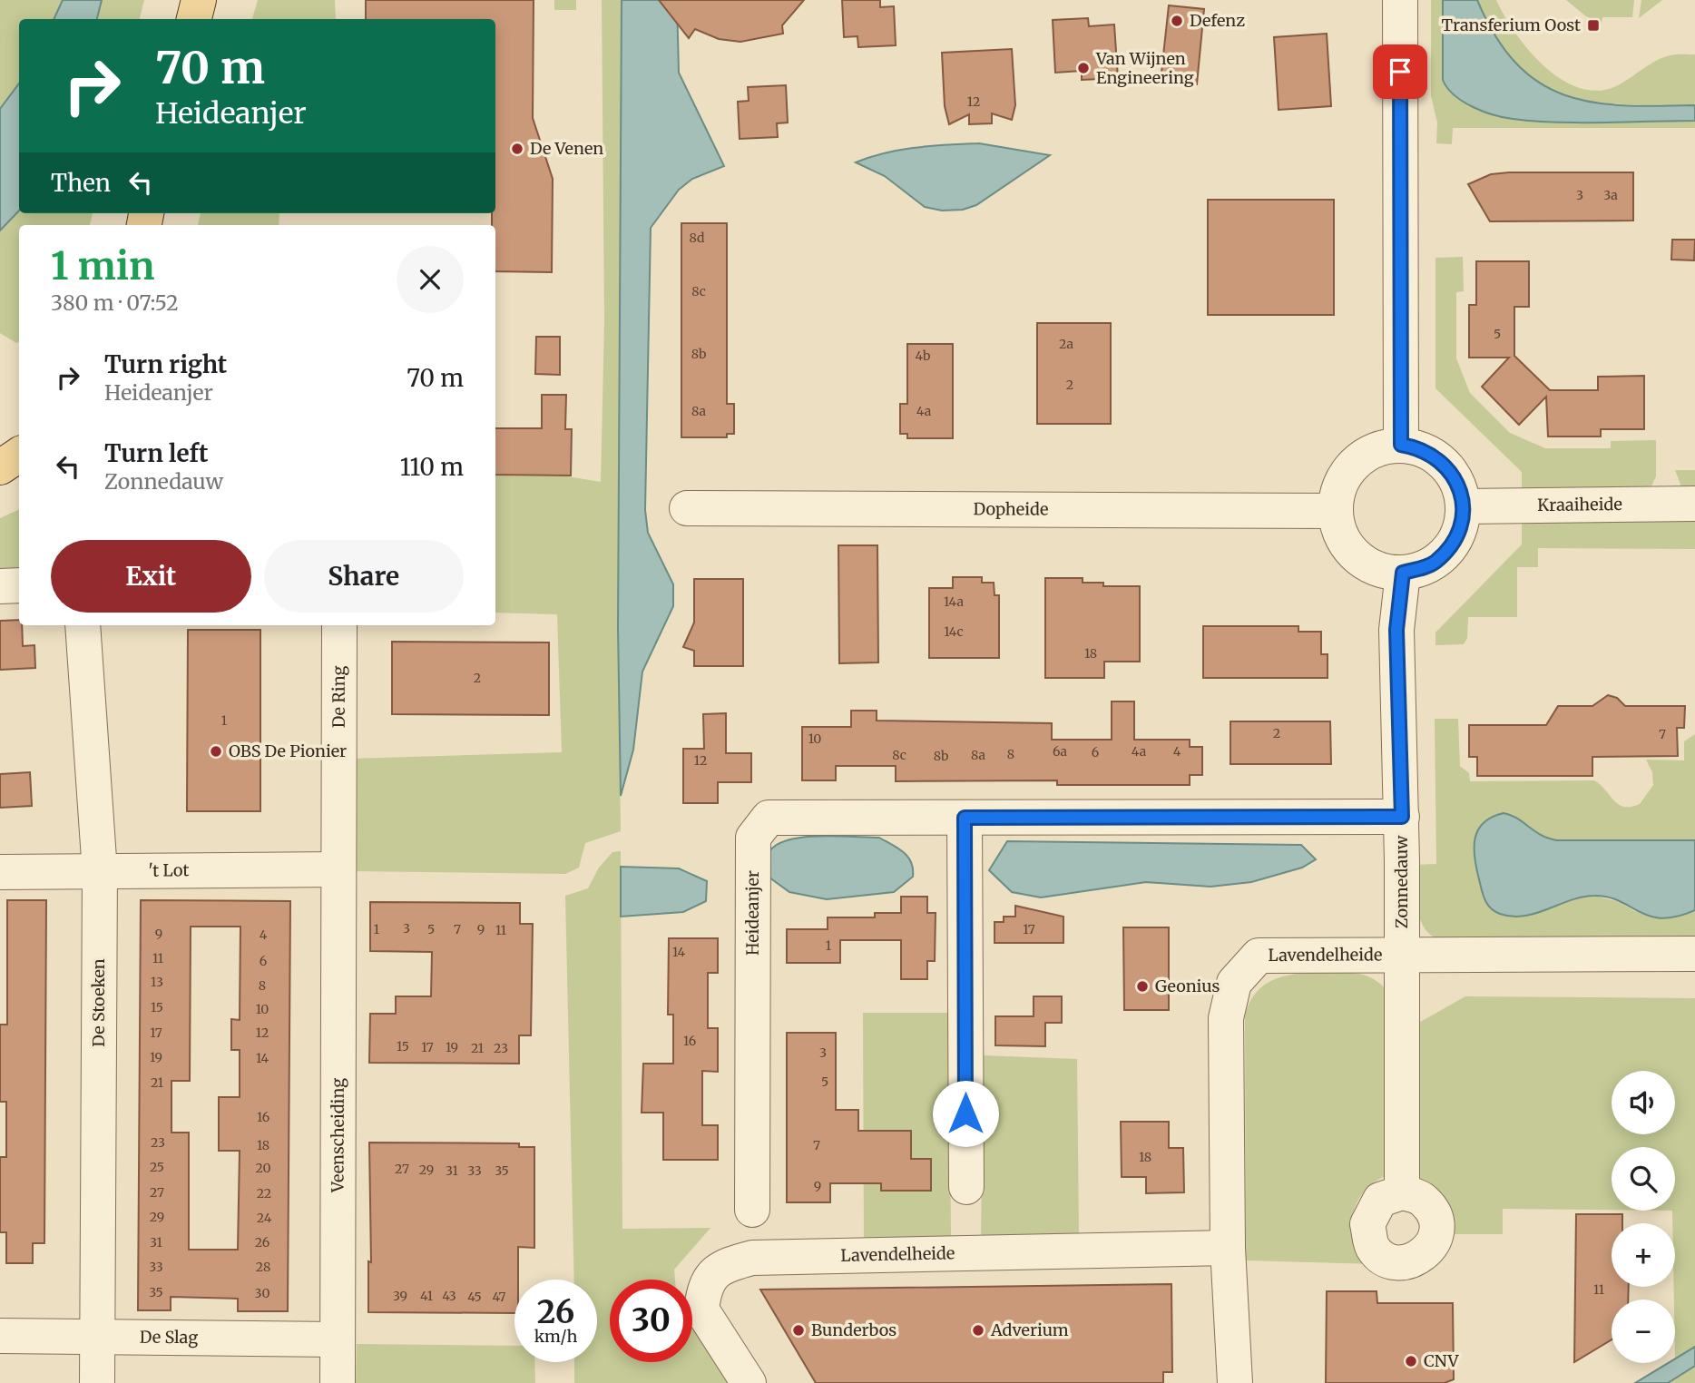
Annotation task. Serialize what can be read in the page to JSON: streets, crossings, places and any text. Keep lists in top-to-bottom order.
{
  "streets": {
    "street": [
      "Kraaiheide",
      "Dopheide",
      "De Ring",
      "'t Lot",
      "Zonnedauw",
      "Heideanjer",
      "Lavendelheide",
      "De Stoeken",
      "Veenscheiding",
      "De Slag"
    ]
  },
  "crossings": [
    ["Kraaiheide", "Dopheide"],
    ["Kraaiheide", "Zonnedauw"],
    ["Dopheide", "Zonnedauw"],
    ["De Ring", "'t Lot"],
    ["De Ring", "Veenscheiding"],
    ["'t Lot", "De Stoeken"],
    ["'t Lot", "Veenscheiding"],
    ["Zonnedauw", "Heideanjer"],
    ["Zonnedauw", "Lavendelheide"],
    ["De Stoeken", "De Slag"],
    ["Veenscheiding", "De Slag"]
  ],
  "places": {
    "other": [
      "Defenz",
      "Van Wijnen Engineering",
      "De Venen",
      "OBS De Pionier",
      "Geonius",
      "Bunderbos",
      "Adverium",
      "CNV"
    ],
    "transit": ["Transferium Oost"]
  },
  "house_numbers": [
    "12",
    "3",
    "3a",
    "8d",
    "8c",
    "5",
    "2a",
    "8b",
    "4b",
    "2",
    "8a",
    "4a",
    "14a",
    "14c",
    "18",
    "2",
    "1",
    "2",
    "7",
    "10",
    "6a",
    "4a",
    "4",
    "6",
    "8",
    "8c",
    "8a",
    "8b",
    "12",
    "3",
    "1",
    "5",
    "7",
    "9",
    "17",
    "11",
    "9",
    "4",
    "1",
    "14",
    "11",
    "6",
    "13",
    "8",
    "15",
    "10",
    "17",
    "12",
    "16",
    "15",
    "17",
    "19",
    "21",
    "23",
    "3",
    "19",
    "14",
    "5",
    "21",
    "16",
    "23",
    "18",
    "7",
    "18",
    "25",
    "20",
    "27",
    "29",
    "31",
    "33",
    "35",
    "9",
    "27",
    "22",
    "29",
    "24",
    "31",
    "26",
    "33",
    "28",
    "11",
    "35",
    "30",
    "39",
    "41",
    "43",
    "45",
    "47"
  ],
  "page": {
    "turn": ["70 m", "Heideanjer"],
    "then": "Then",
    "heading": ["1 min", "380 m · 07:52"],
    "list": [
      {
        "name": "Turn right",
        "note": "Heideanjer",
        "value": "70 m"
      },
      {
        "name": "Turn left",
        "note": "Zonnedauw",
        "value": "110 m"
      }
    ],
    "buttons": ["Exit", "Share"],
    "map_buttons": ["+", "−"],
    "speed": "26 km/h",
    "limit": "30"
  }
}
